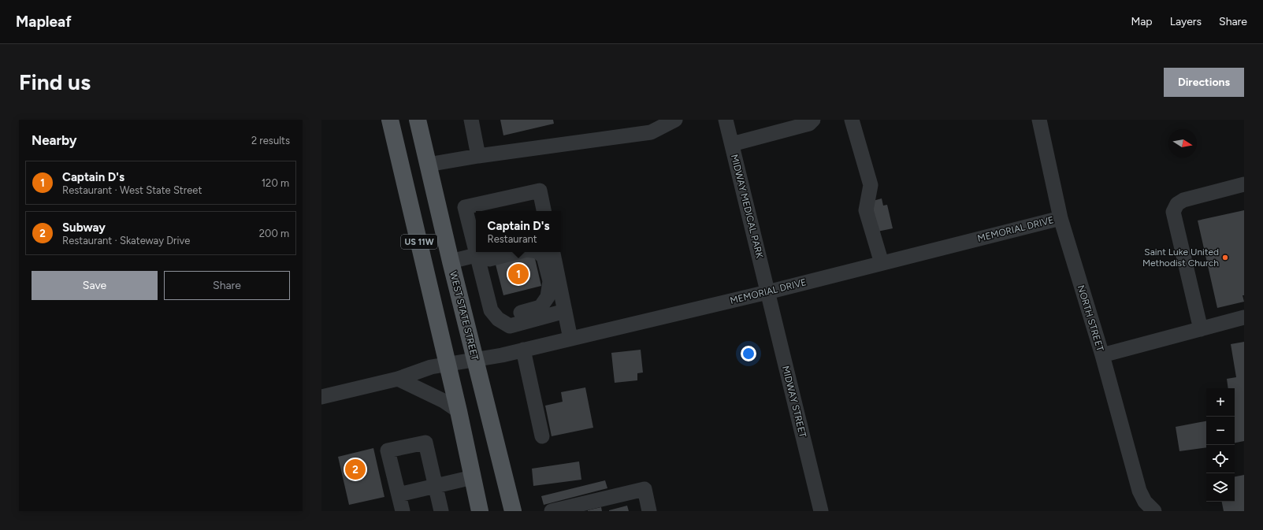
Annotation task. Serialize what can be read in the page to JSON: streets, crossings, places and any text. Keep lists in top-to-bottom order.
{
  "streets": {
    "main road": ["US 11W", "WEST STATE STREET"],
    "street": [
      "MIDWAY MEDICAL PARK",
      "MEMORIAL DRIVE",
      "NORTH STREET",
      "MIDWAY STREET"
    ]
  },
  "crossings": [
    ["MIDWAY MEDICAL PARK", "MEMORIAL DRIVE"],
    ["MIDWAY MEDICAL PARK", "MIDWAY STREET"],
    ["MEMORIAL DRIVE", "US 11W"],
    ["MEMORIAL DRIVE", "WEST STATE STREET"],
    ["MEMORIAL DRIVE", "NORTH STREET"],
    ["MEMORIAL DRIVE", "MIDWAY STREET"]
  ],
  "places": ["Saint Luke United Methodist Church"],
  "north": "right",
  "page": {
    "header": "Mapleaf",
    "nav": ["Map", "Layers", "Share"],
    "buttons": [
      "Directions",
      ["Save", "Share"]
    ],
    "title": "Find us",
    "heading": ["Nearby", "2 results"],
    "list": [
      {
        "mark": "1",
        "name": "Captain D's",
        "note": "Restaurant · West State Street",
        "value": "120 m"
      },
      {
        "mark": "2",
        "name": "Subway",
        "note": "Restaurant · Skateway Drive",
        "value": "200 m"
      }
    ],
    "popup": ["Captain D's", "Restaurant"],
    "pins": ["1", "2"],
    "map_buttons": ["+", "−"]
  }
}
